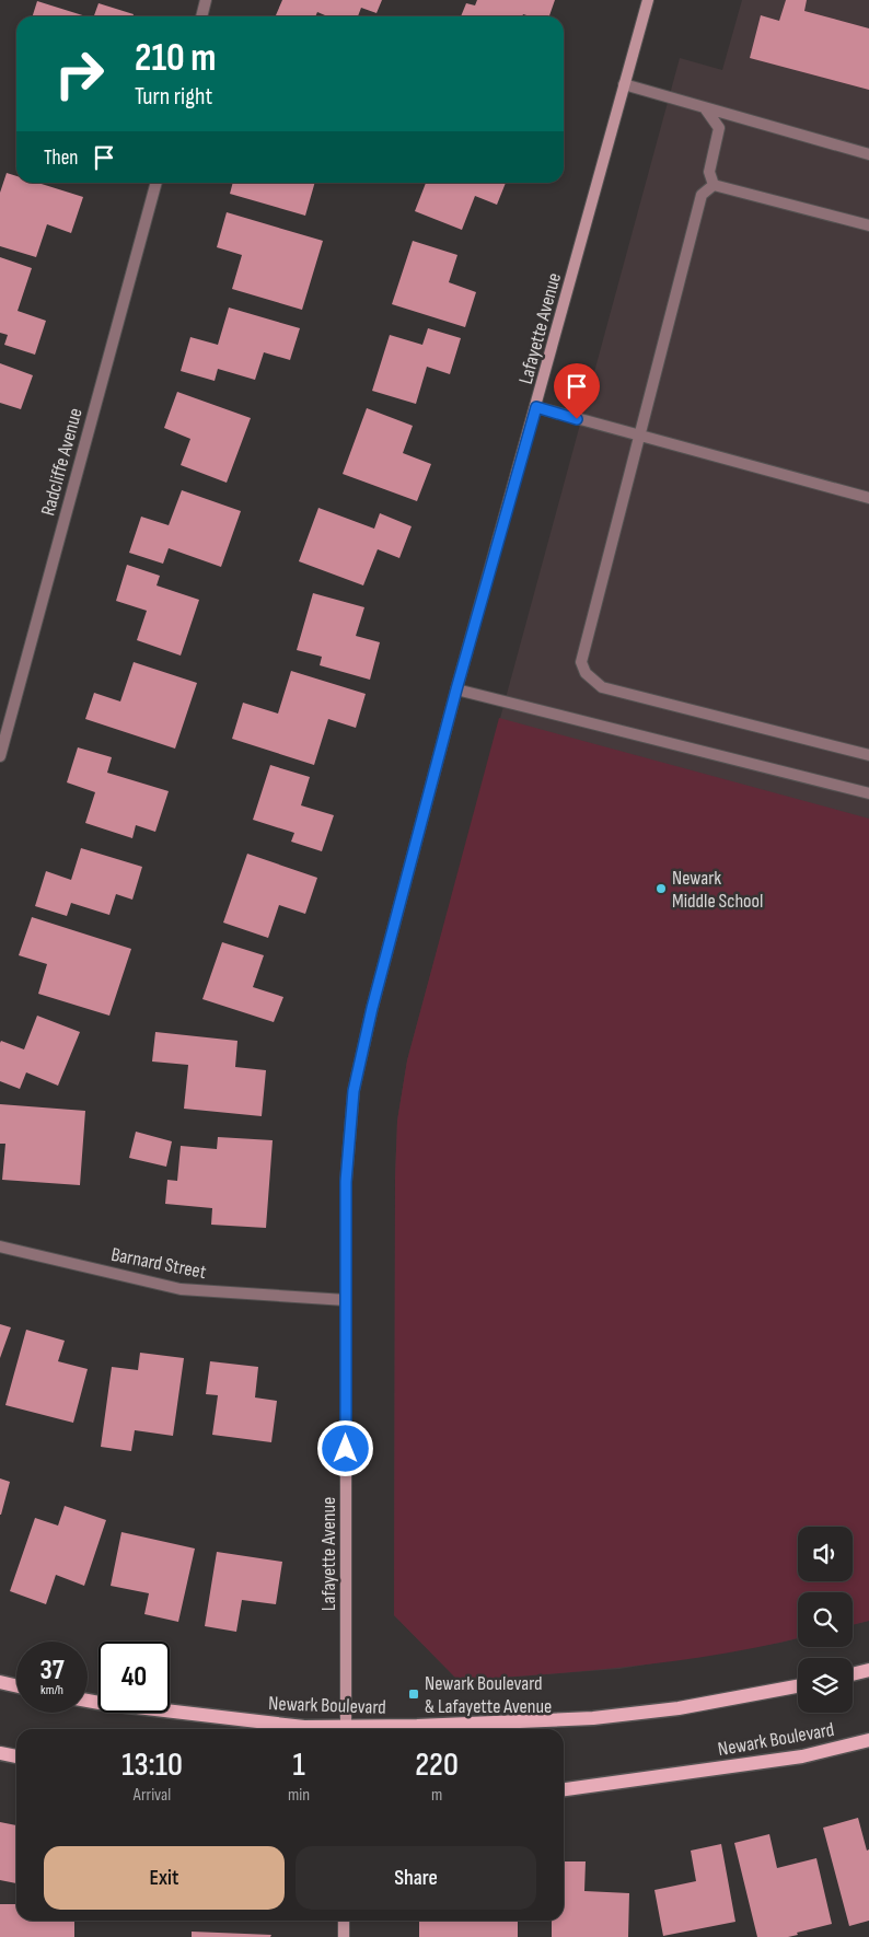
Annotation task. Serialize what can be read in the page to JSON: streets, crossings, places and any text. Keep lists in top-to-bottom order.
{
  "streets": {
    "main road": ["Newark Boulevard"],
    "street": ["Lafayette Avenue", "Radcliffe Avenue", "Barnard Street"]
  },
  "crossings": [
    ["Lafayette Avenue", "Barnard Street"]
  ],
  "places": {
    "other": ["Newark Middle School"],
    "transit": ["Newark Boulevard & Lafayette Avenue"]
  },
  "page": {
    "turn": ["210 m", "Turn right"],
    "then": "Then",
    "speed": "37 km/h",
    "limit": "40",
    "eta": [
      "13:10",
      "Arrival",
      "1",
      "min",
      "220",
      "m"
    ],
    "buttons": ["Exit", "Share"]
  }
}
